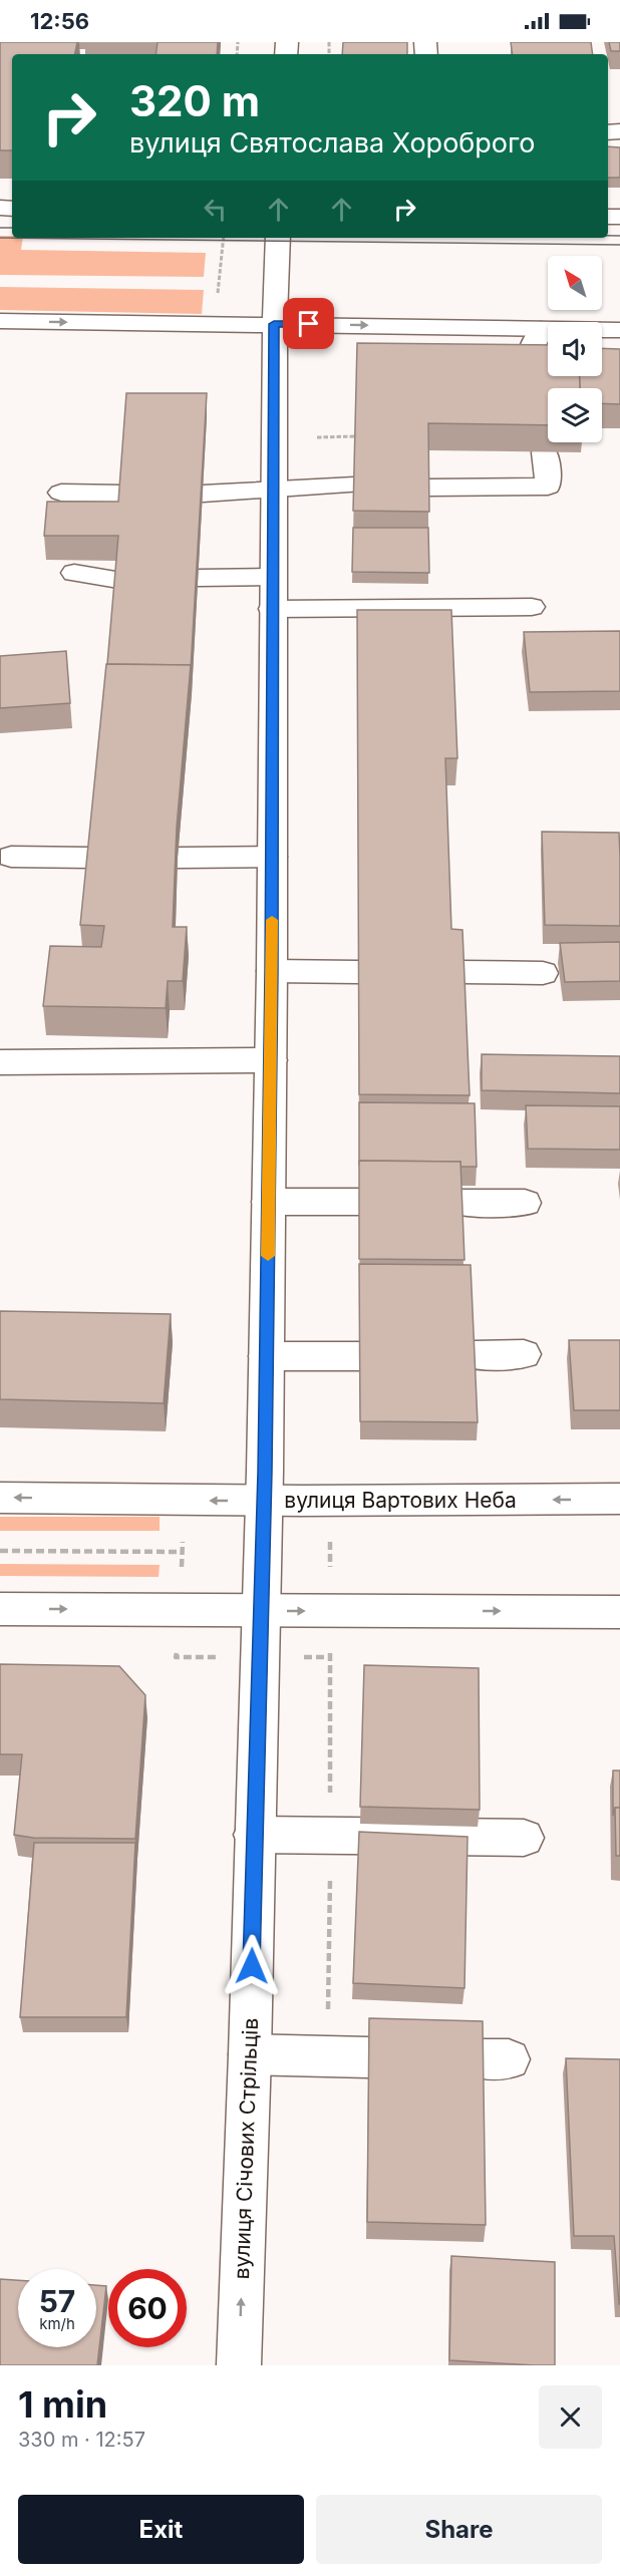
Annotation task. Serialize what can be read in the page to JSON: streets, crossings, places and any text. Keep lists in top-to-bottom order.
{
  "streets": {
    "main road": ["вулиця Вартових Неба", "вулиця Січових Стрільців"]
  },
  "crossings": [
    ["вулиця Вартових Неба", "вулиця Січових Стрільців"]
  ],
  "north": "top left",
  "page": {
    "status": "12:56",
    "turn": ["320 m", "вулиця Святослава Хороброго"],
    "speed": "57 km/h",
    "limit": "60",
    "heading": ["1 min", "330 m · 12:57"],
    "buttons": ["Exit", "Share"]
  }
}
